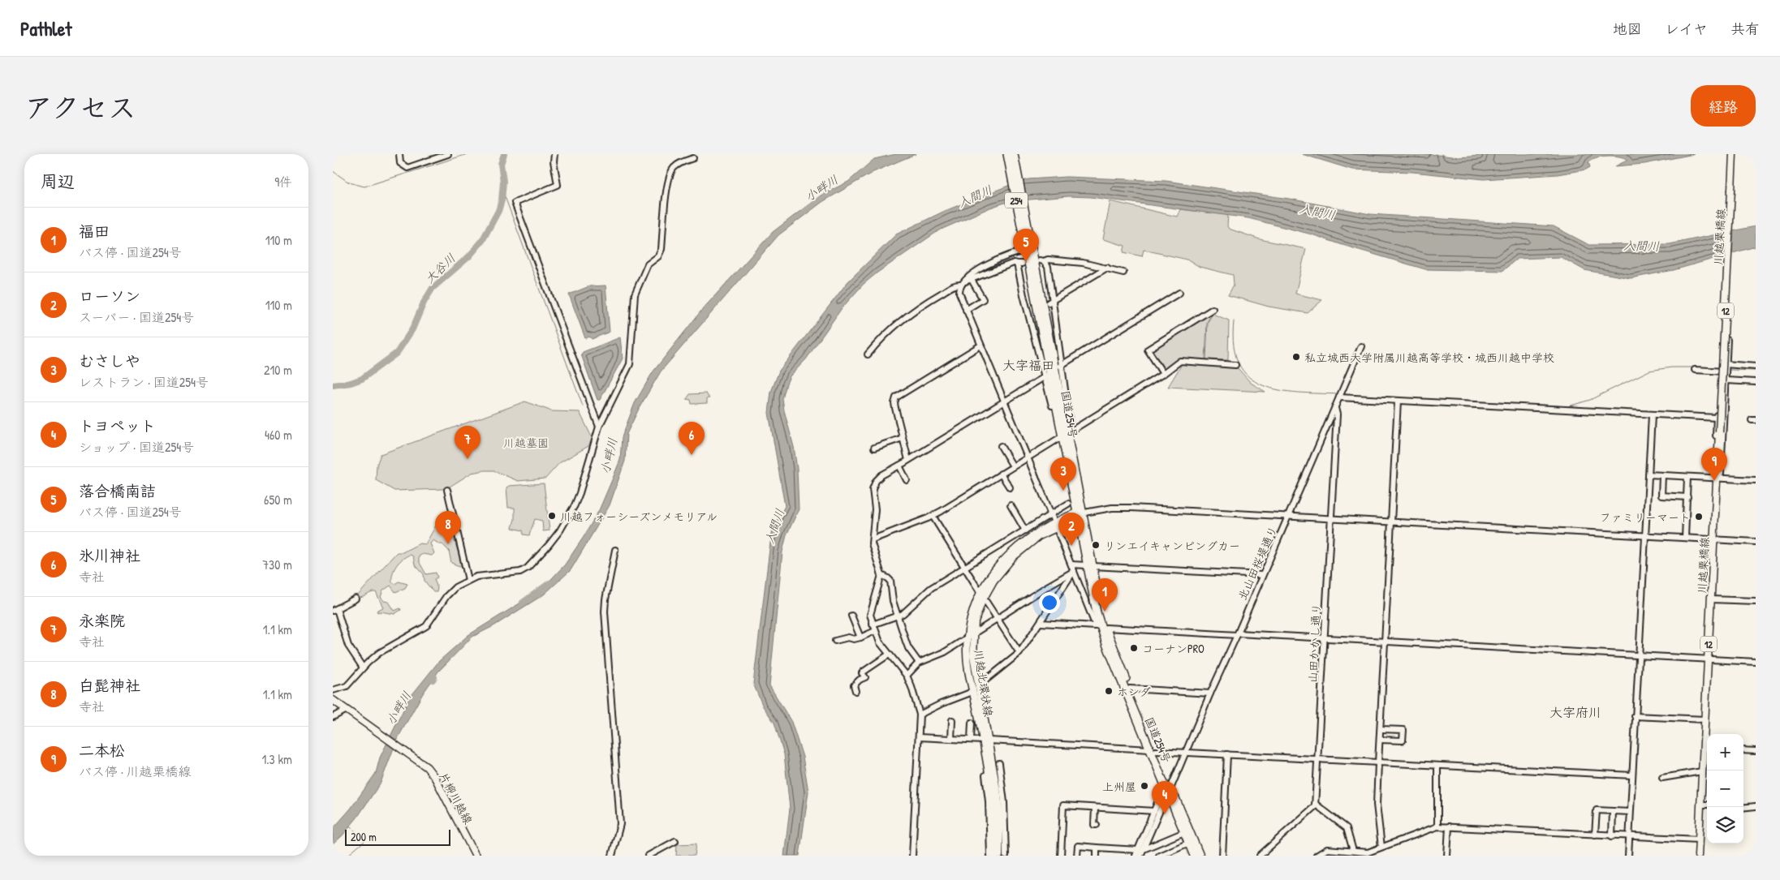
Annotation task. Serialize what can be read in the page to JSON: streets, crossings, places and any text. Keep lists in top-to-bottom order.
{
  "streets": {
    "highway": ["254", "国道254号"],
    "main road": [
      "川越栗橋線",
      "12",
      "川越北環状線",
      "片柳川越線"
    ],
    "street": ["北山田桜堤通り", "山田かかし通り"]
  },
  "crossings": [
    ["国道254号", "北山田桜堤通り"],
    ["国道254号", "川越北環状線"],
    ["北山田桜堤通り", "山田かかし通り"]
  ],
  "districts": ["大字福田", "大字府川"],
  "water": ["小畔川", "入間川", "大谷川"],
  "parks": ["川越墓園"],
  "places": [
    "私立城西大学附属川越高等学校・城西川越中学校",
    "川越フォーシーズンメモリアル",
    "ファミリーマート",
    "リンエイキャンピングカー",
    "コーナンPRO",
    "ホンダ",
    "上州屋"
  ],
  "scale_bar": "200 m",
  "page": {
    "header": "Pathlet",
    "nav": ["地図", "レイヤ", "共有"],
    "title": "アクセス",
    "buttons": "経路",
    "heading": ["周辺", "9件"],
    "list": [
      {
        "mark": "1",
        "name": "福田",
        "note": "バス停 · 国道254号",
        "value": "110 m"
      },
      {
        "mark": "2",
        "name": "ローソン",
        "note": "スーパー · 国道254号",
        "value": "110 m"
      },
      {
        "mark": "3",
        "name": "むさしや",
        "note": "レストラン · 国道254号",
        "value": "210 m"
      },
      {
        "mark": "4",
        "name": "トヨペット",
        "note": "ショップ · 国道254号",
        "value": "460 m"
      },
      {
        "mark": "5",
        "name": "落合橋南詰",
        "note": "バス停 · 国道254号",
        "value": "650 m"
      },
      {
        "mark": "6",
        "name": "氷川神社",
        "note": "寺社",
        "value": "730 m"
      },
      {
        "mark": "7",
        "name": "永楽院",
        "note": "寺社",
        "value": "1.1 km"
      },
      {
        "mark": "8",
        "name": "白髭神社",
        "note": "寺社",
        "value": "1.1 km"
      },
      {
        "mark": "9",
        "name": "二本松",
        "note": "バス停 · 川越栗橋線",
        "value": "1.3 km"
      }
    ],
    "pins": [
      "5",
      "6",
      "7",
      "9",
      "3",
      "8",
      "2",
      "1",
      "4"
    ],
    "map_buttons": ["+", "−"],
    "scale": "200 m"
  }
}
